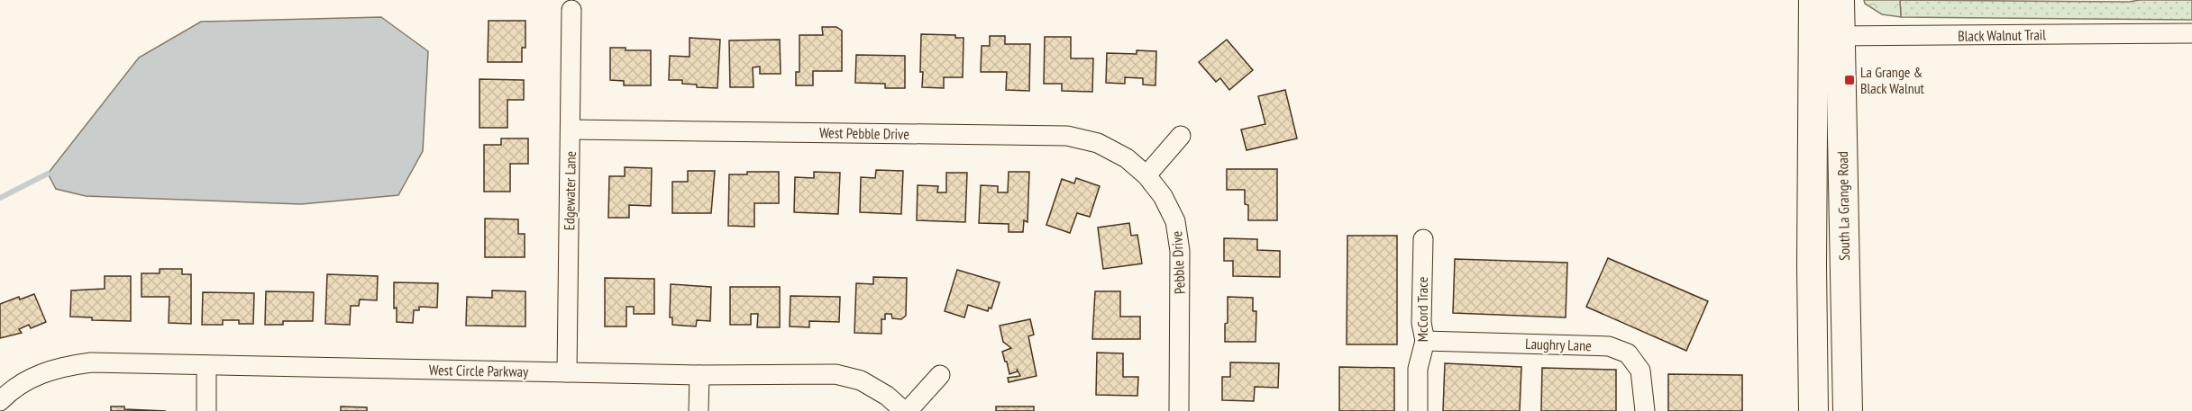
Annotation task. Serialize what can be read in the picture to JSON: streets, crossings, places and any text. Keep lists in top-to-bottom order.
{
  "streets": {
    "highway": ["South La Grange Road"],
    "street": [
      "Black Walnut Trail",
      "West Pebble Drive",
      "Edgewater Lane",
      "Pebble Drive",
      "McCord Trace",
      "Laughry Lane",
      "West Circle Parkway"
    ]
  },
  "crossings": [
    ["Black Walnut Trail", "South La Grange Road"],
    ["West Pebble Drive", "Edgewater Lane"],
    ["West Pebble Drive", "Pebble Drive"],
    ["Edgewater Lane", "West Circle Parkway"],
    ["McCord Trace", "Laughry Lane"]
  ],
  "places": {
    "transit": ["La Grange & Black Walnut"]
  }
}
